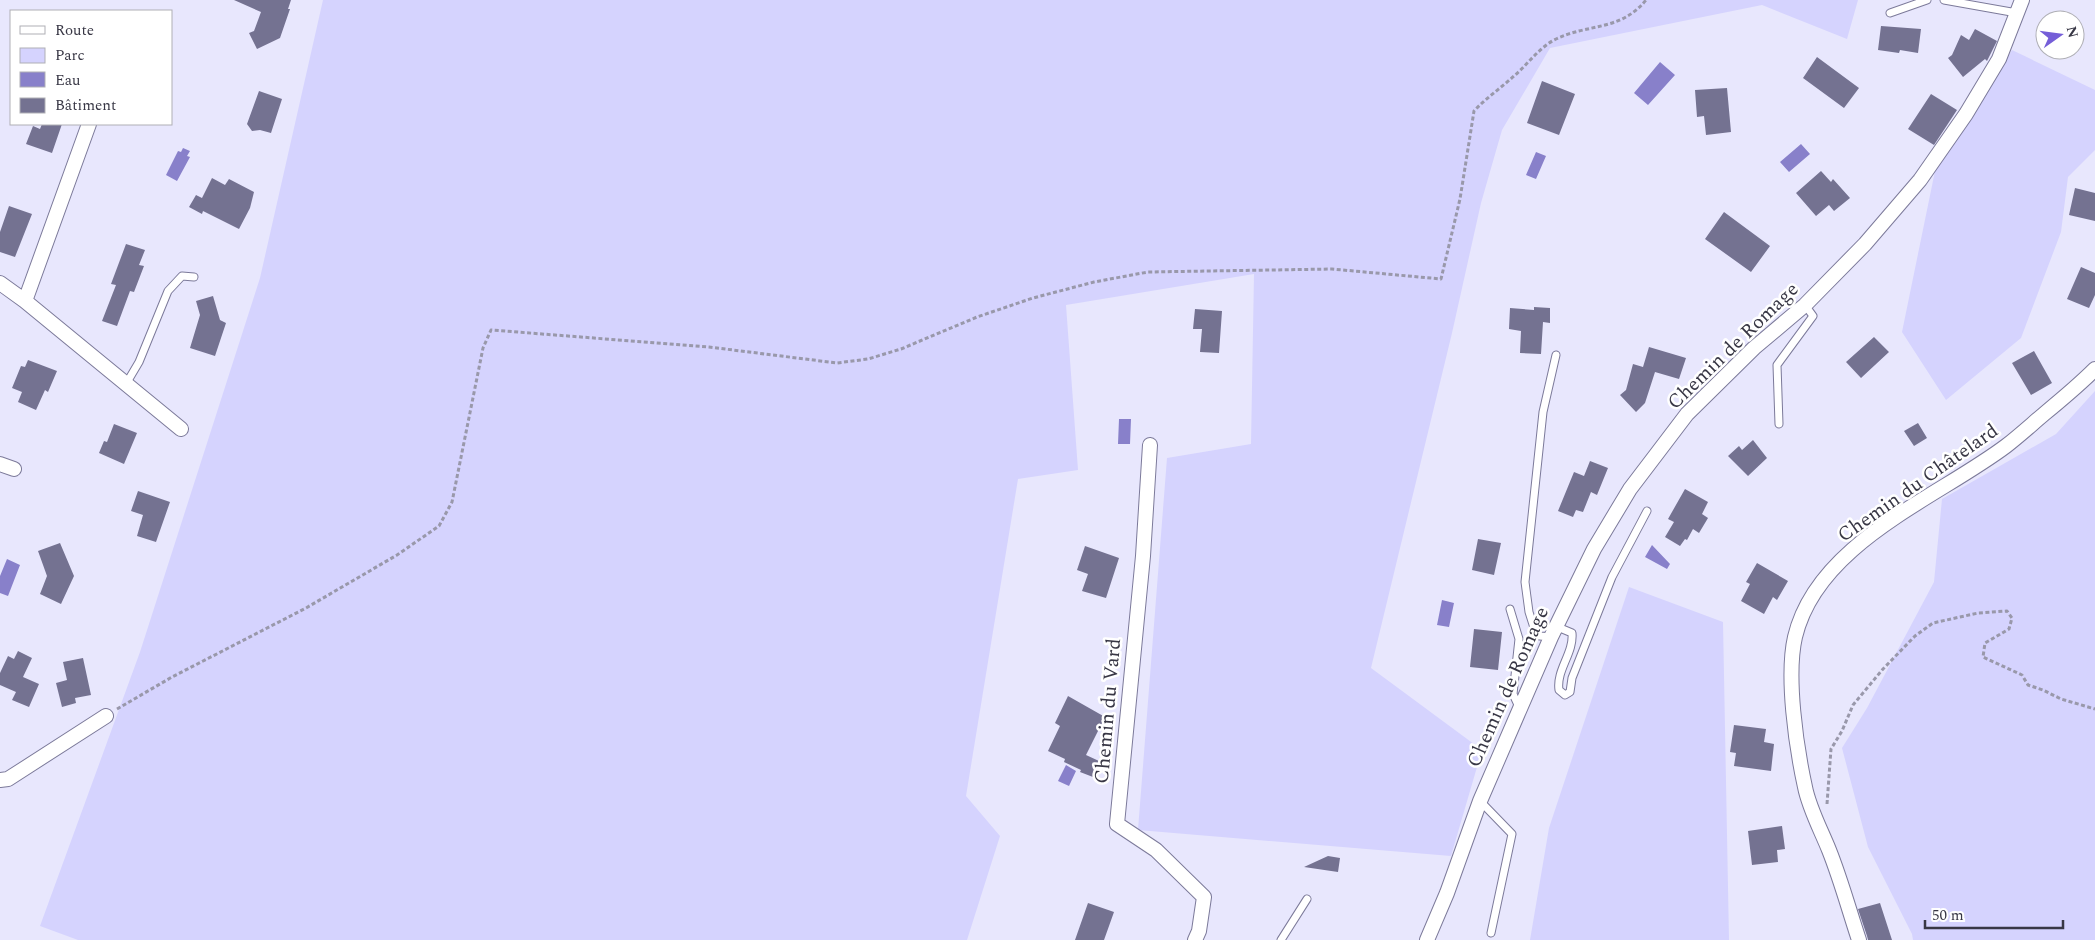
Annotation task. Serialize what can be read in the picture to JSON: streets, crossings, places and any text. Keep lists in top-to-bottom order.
{
  "streets": {
    "street": ["Chemin de Romage", "Chemin du Châtelard", "Chemin du Vard"]
  },
  "legend": [
    "Route",
    "Parc",
    "Eau",
    "Bâtiment"
  ],
  "scale_bar": "50 m",
  "north": "right"
}
